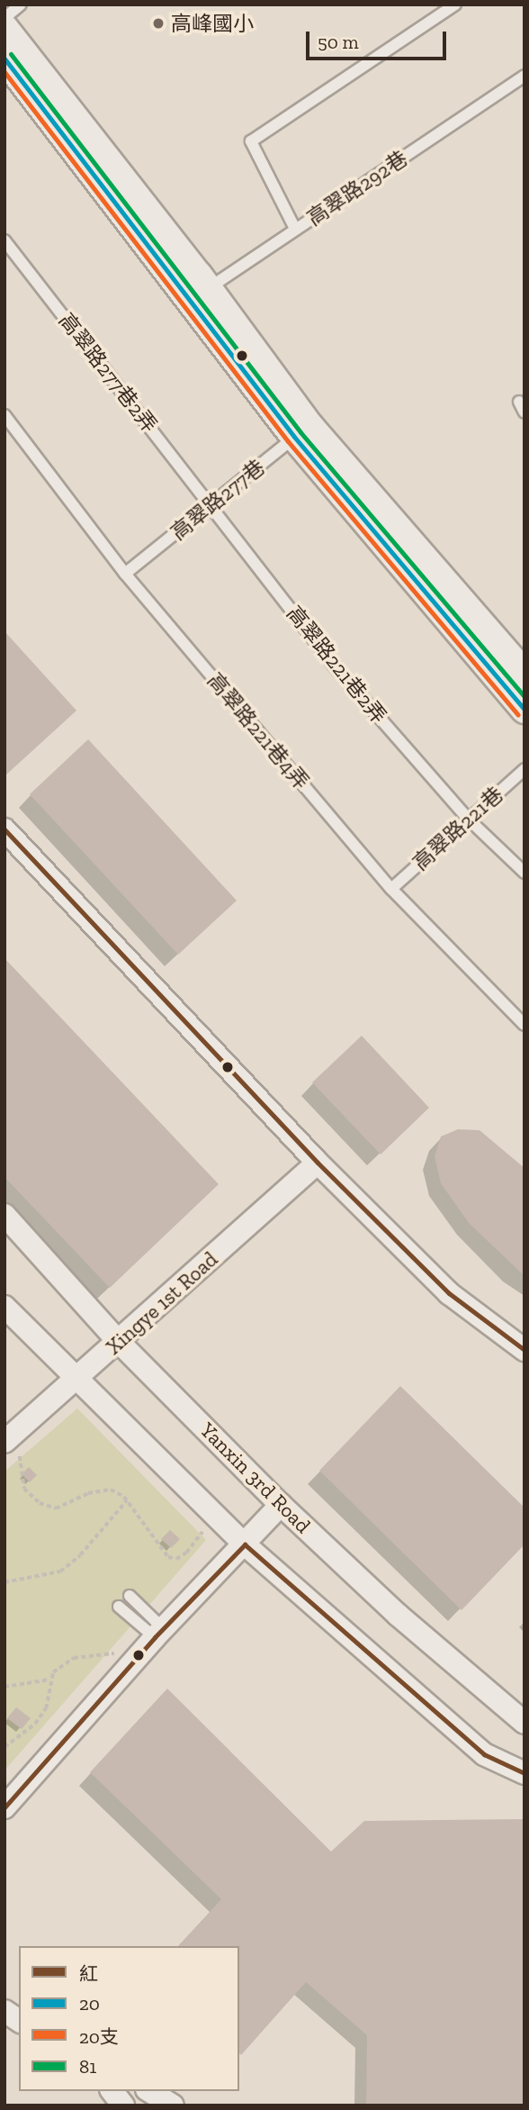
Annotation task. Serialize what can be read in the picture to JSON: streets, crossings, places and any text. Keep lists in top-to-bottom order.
{
  "streets": {
    "street": ["Xingye 1st Road", "Yanxin 3rd Road"],
    "lane": [
      "高翠路292巷",
      "高翠路277巷2弄",
      "高翠路277巷",
      "高翠路221巷2弄",
      "高翠路221巷4弄",
      "高翠路221巷"
    ]
  },
  "crossings": [
    ["高翠路277巷2弄", "高翠路277巷"],
    ["高翠路277巷2弄", "高翠路221巷2弄"],
    ["高翠路277巷", "高翠路221巷2弄"],
    ["高翠路277巷", "高翠路221巷4弄"],
    ["高翠路221巷2弄", "高翠路221巷"],
    ["高翠路221巷4弄", "高翠路221巷"],
    ["Xingye 1st Road", "Yanxin 3rd Road"]
  ],
  "places": ["高峰國小"],
  "lines": [
    "transit line 81",
    "transit line 20",
    "transit line 20支",
    "transit line 紅"
  ],
  "legend": [
    "紅",
    "20",
    "20支",
    "81"
  ],
  "scale_bar": "50 m"
}
